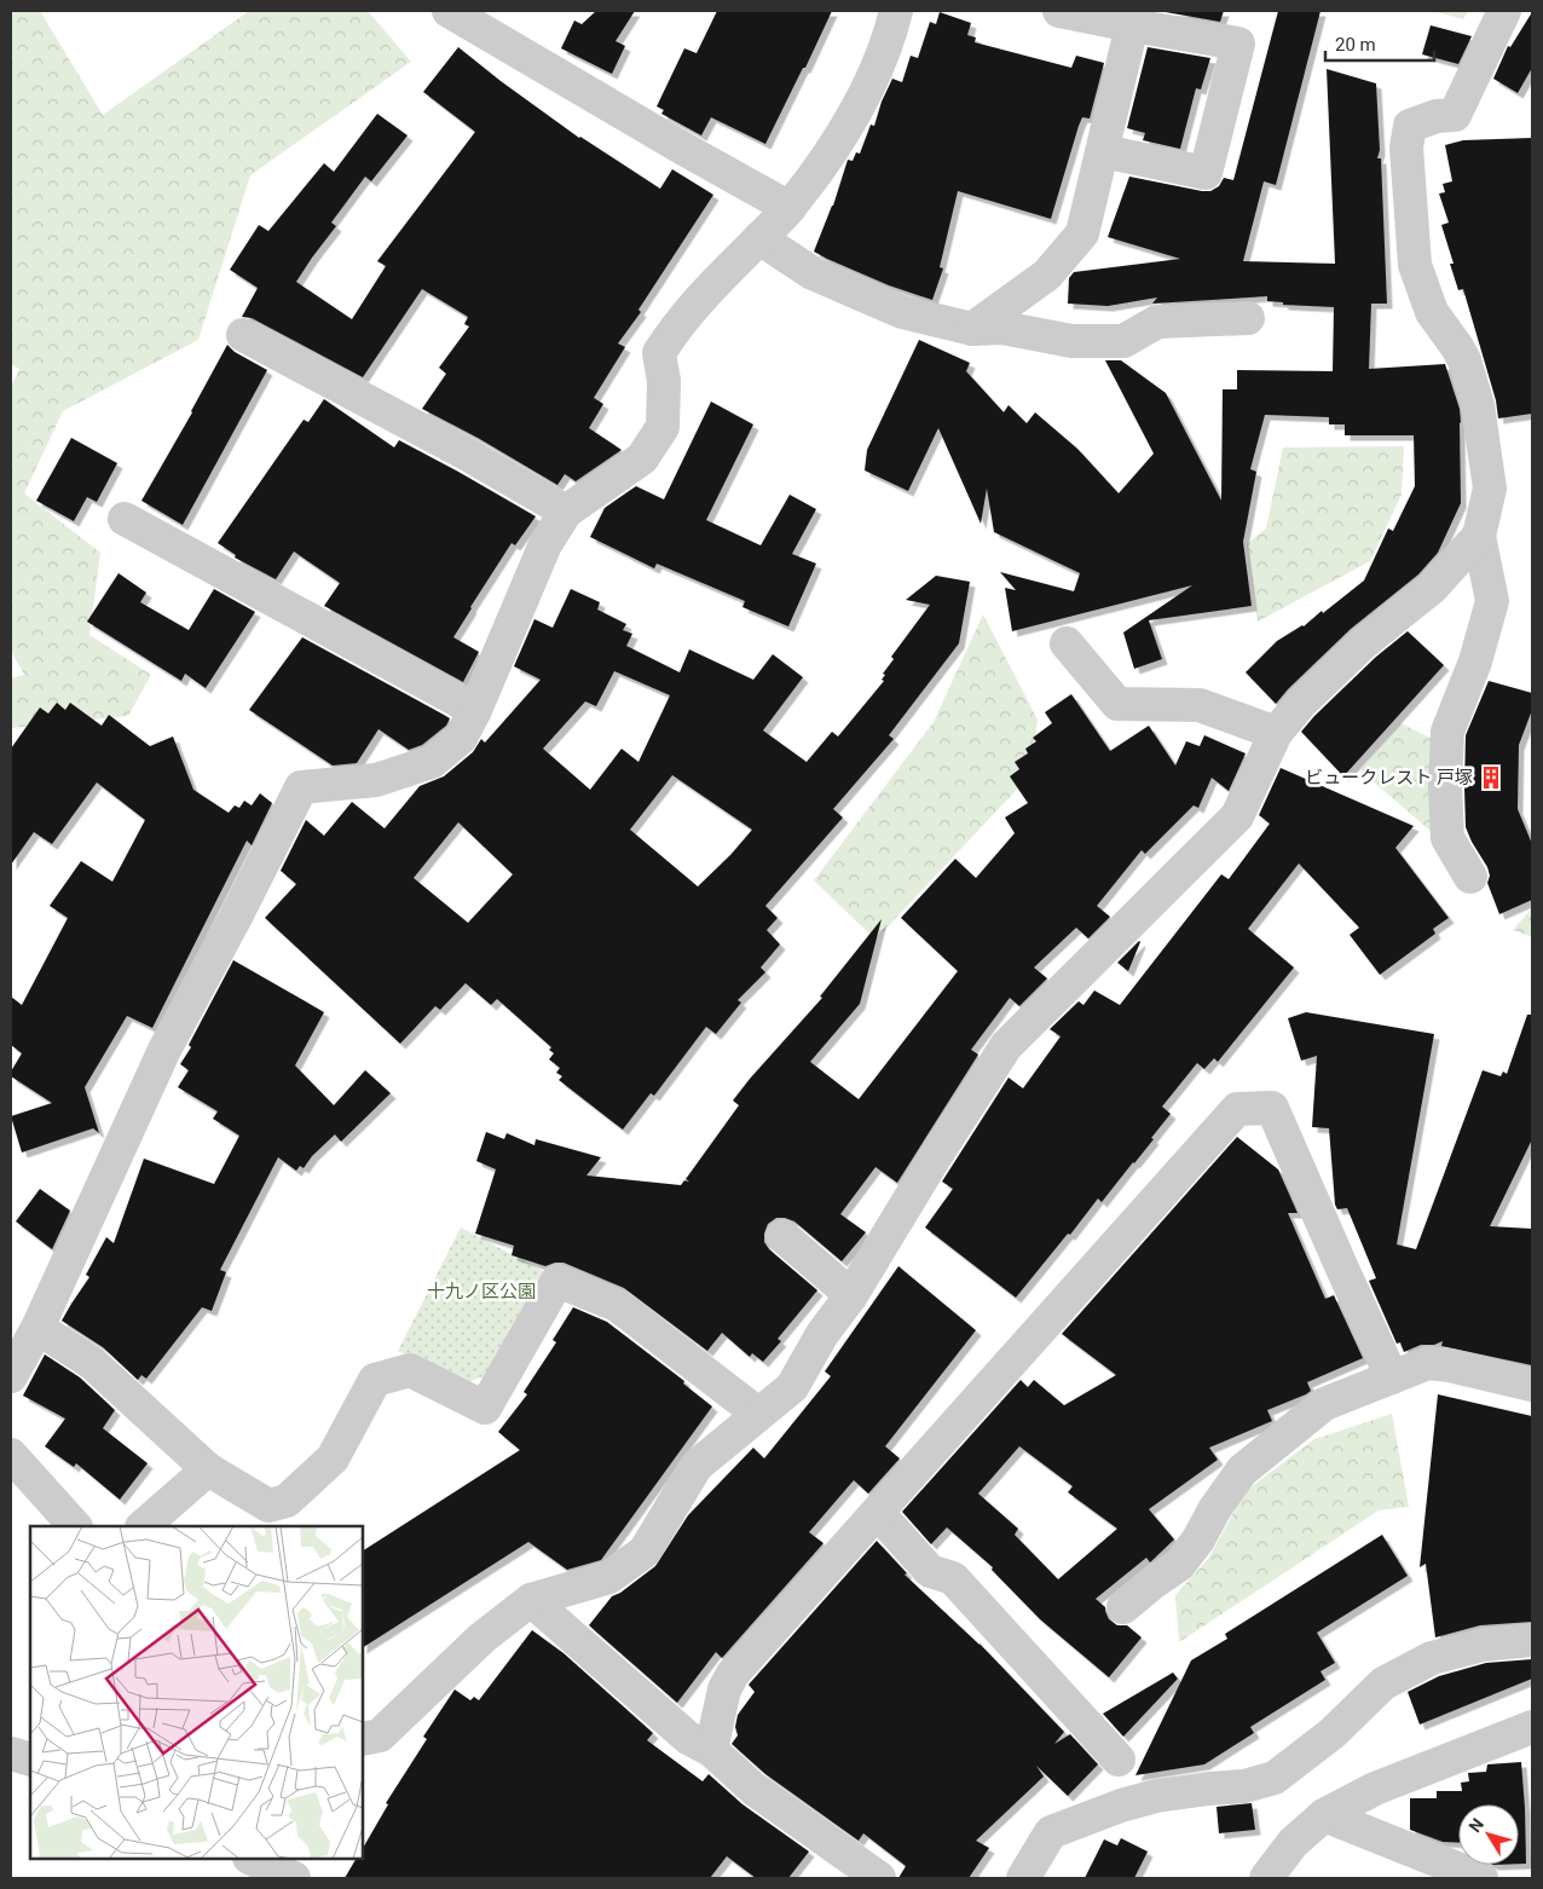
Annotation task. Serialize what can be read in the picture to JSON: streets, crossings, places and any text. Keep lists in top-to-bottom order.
{
  "parks": ["十九ノ区公園"],
  "places": {
    "building": ["ビュークレスト 戸塚"]
  },
  "scale_bar": "20 m",
  "north": "top left"
}
